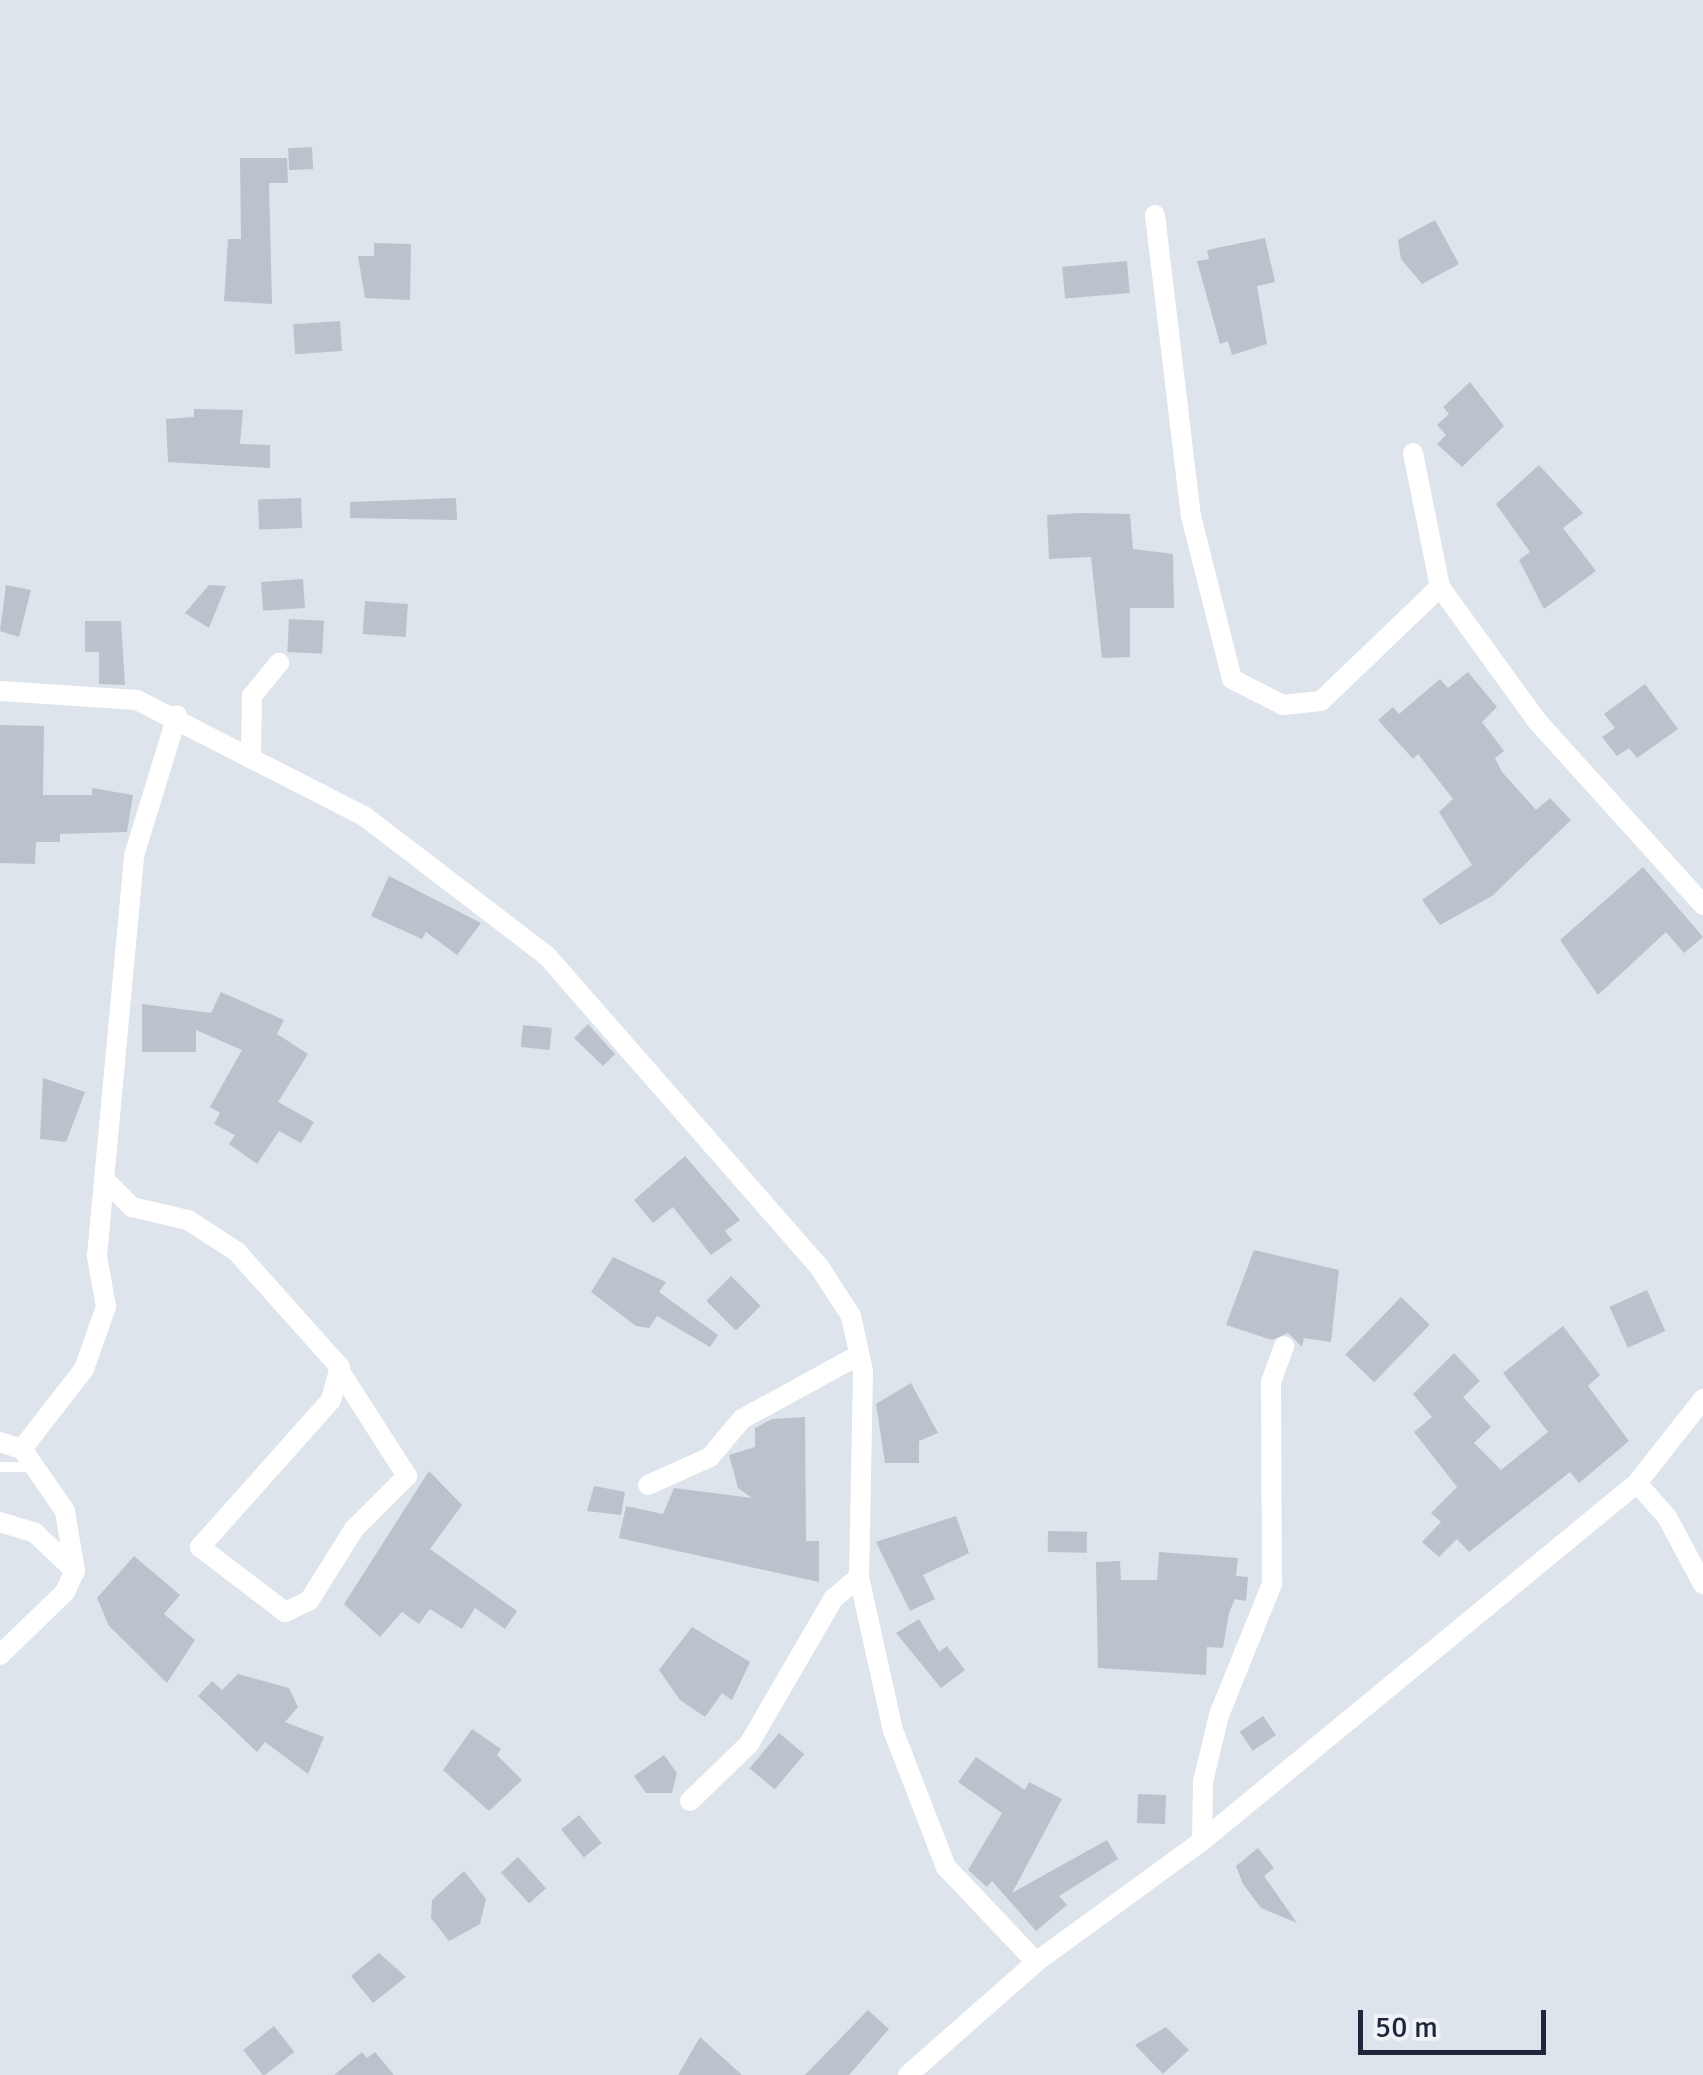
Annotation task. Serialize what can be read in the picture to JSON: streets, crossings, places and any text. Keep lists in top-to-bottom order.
{
  "scale_bar": "50 m"
}
